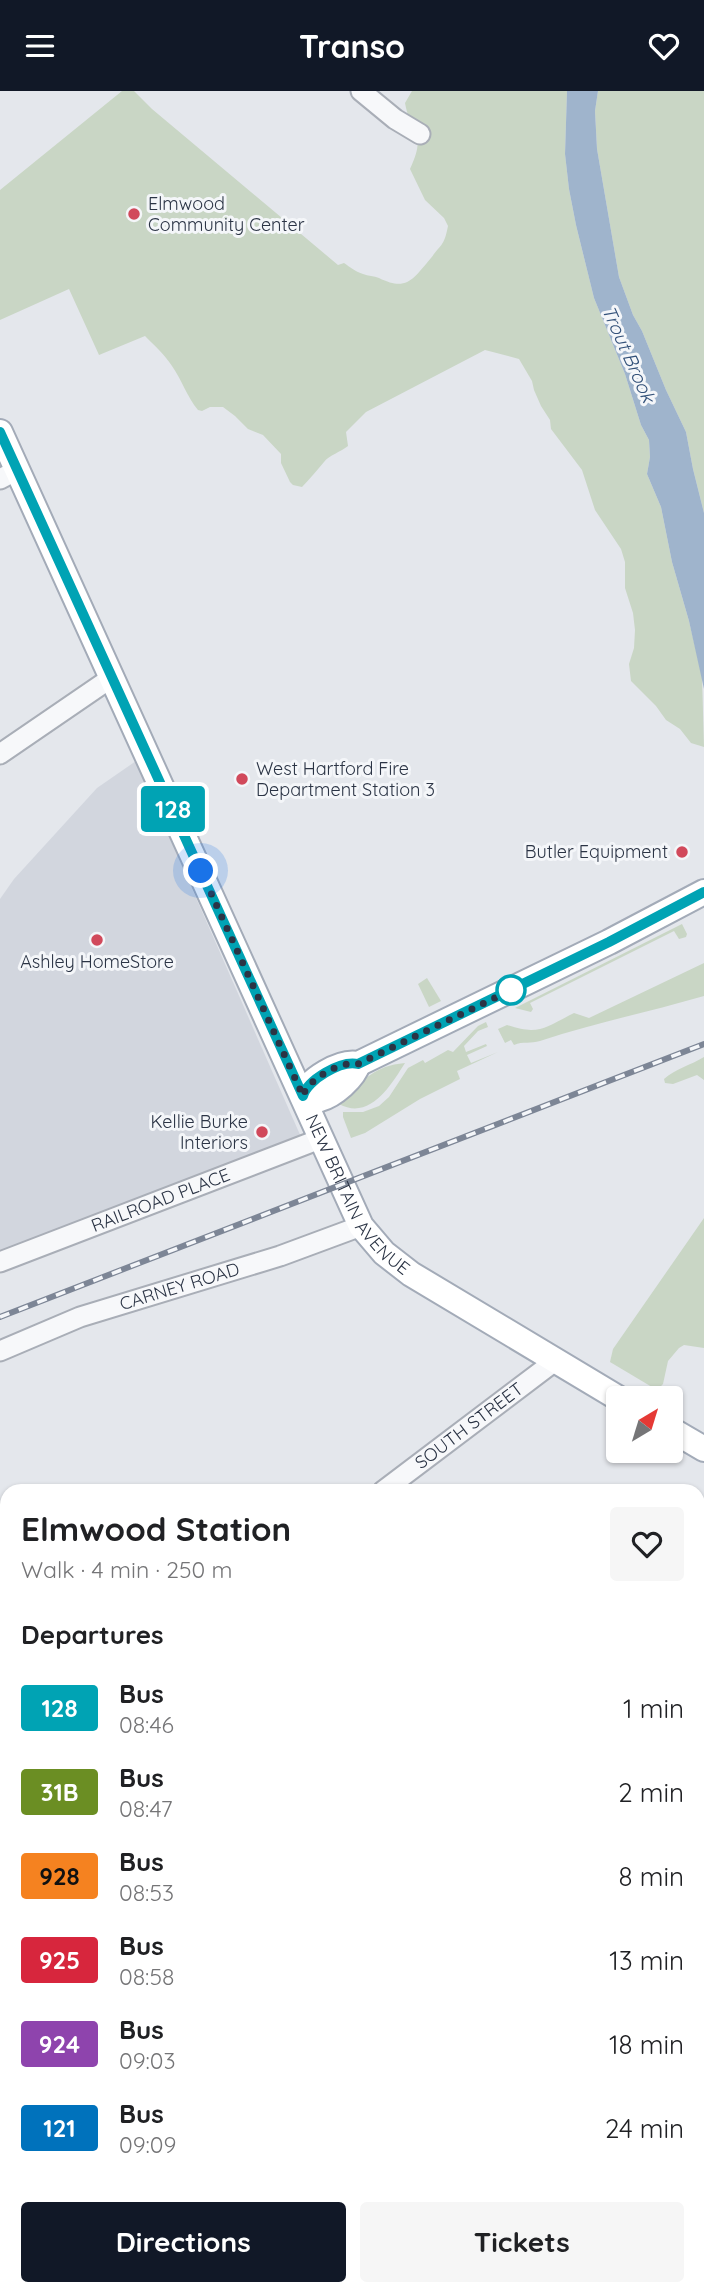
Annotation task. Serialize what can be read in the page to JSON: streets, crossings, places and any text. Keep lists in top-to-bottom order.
{
  "streets": {
    "main road": ["NEW BRITAIN AVENUE"],
    "street": ["RAILROAD PLACE", "CARNEY ROAD", "SOUTH STREET"]
  },
  "crossings": [
    ["NEW BRITAIN AVENUE", "RAILROAD PLACE"],
    ["NEW BRITAIN AVENUE", "CARNEY ROAD"],
    ["NEW BRITAIN AVENUE", "SOUTH STREET"]
  ],
  "water": ["Trout Brook"],
  "places": [
    "Elmwood Community Center",
    "West Hartford Fire Department Station 3",
    "Butler Equipment",
    "Ashley HomeStore",
    "Kellie Burke Interiors"
  ],
  "lines": ["bus line 128"],
  "north": "top right",
  "page": {
    "header": "Transo",
    "on_map": "128",
    "heading": [
      ["Elmwood Station", "Walk · 4 min · 250 m"],
      "Departures"
    ],
    "list": [
      {
        "mark": "128",
        "name": "Bus",
        "note": "08:46",
        "value": "1 min"
      },
      {
        "mark": "31B",
        "name": "Bus",
        "note": "08:47",
        "value": "2 min"
      },
      {
        "mark": "928",
        "name": "Bus",
        "note": "08:53",
        "value": "8 min"
      },
      {
        "mark": "925",
        "name": "Bus",
        "note": "08:58",
        "value": "13 min"
      },
      {
        "mark": "924",
        "name": "Bus",
        "note": "09:03",
        "value": "18 min"
      },
      {
        "mark": "121",
        "name": "Bus",
        "note": "09:09",
        "value": "24 min"
      }
    ],
    "buttons": ["Directions", "Tickets"]
  }
}
